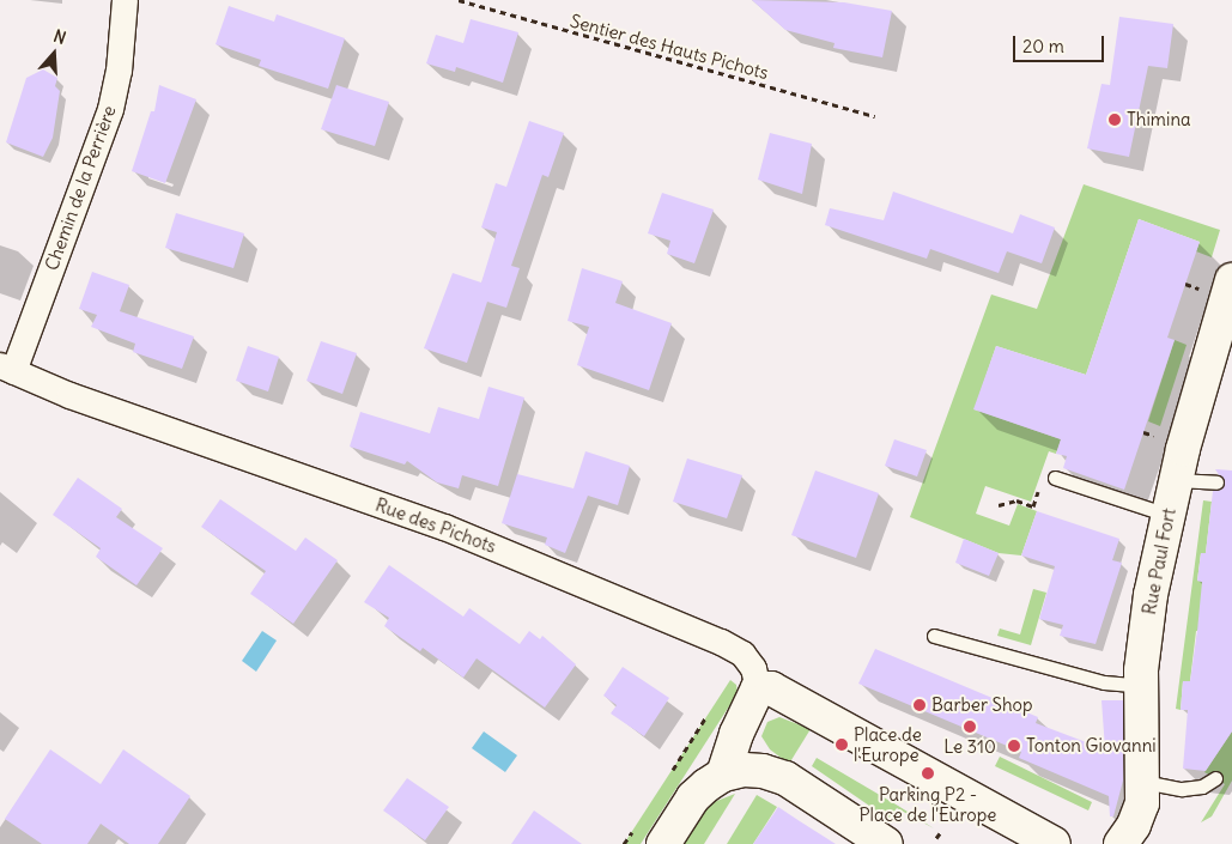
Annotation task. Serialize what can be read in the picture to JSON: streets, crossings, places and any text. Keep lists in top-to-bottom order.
{
  "streets": {
    "street": ["Chemin de la Perrière", "Rue des Pichots", "Rue Paul Fort"],
    "path": ["Sentier des Hauts Pichots"]
  },
  "crossings": [
    ["Chemin de la Perrière", "Rue des Pichots"]
  ],
  "places": [
    "Thimina",
    "Barber Shop",
    "Le 310",
    "Place de l'Europe",
    "Tonton Giovanni",
    "Parking P2 - Place de l'Europe"
  ],
  "scale_bar": "20 m",
  "north": "top"
}
